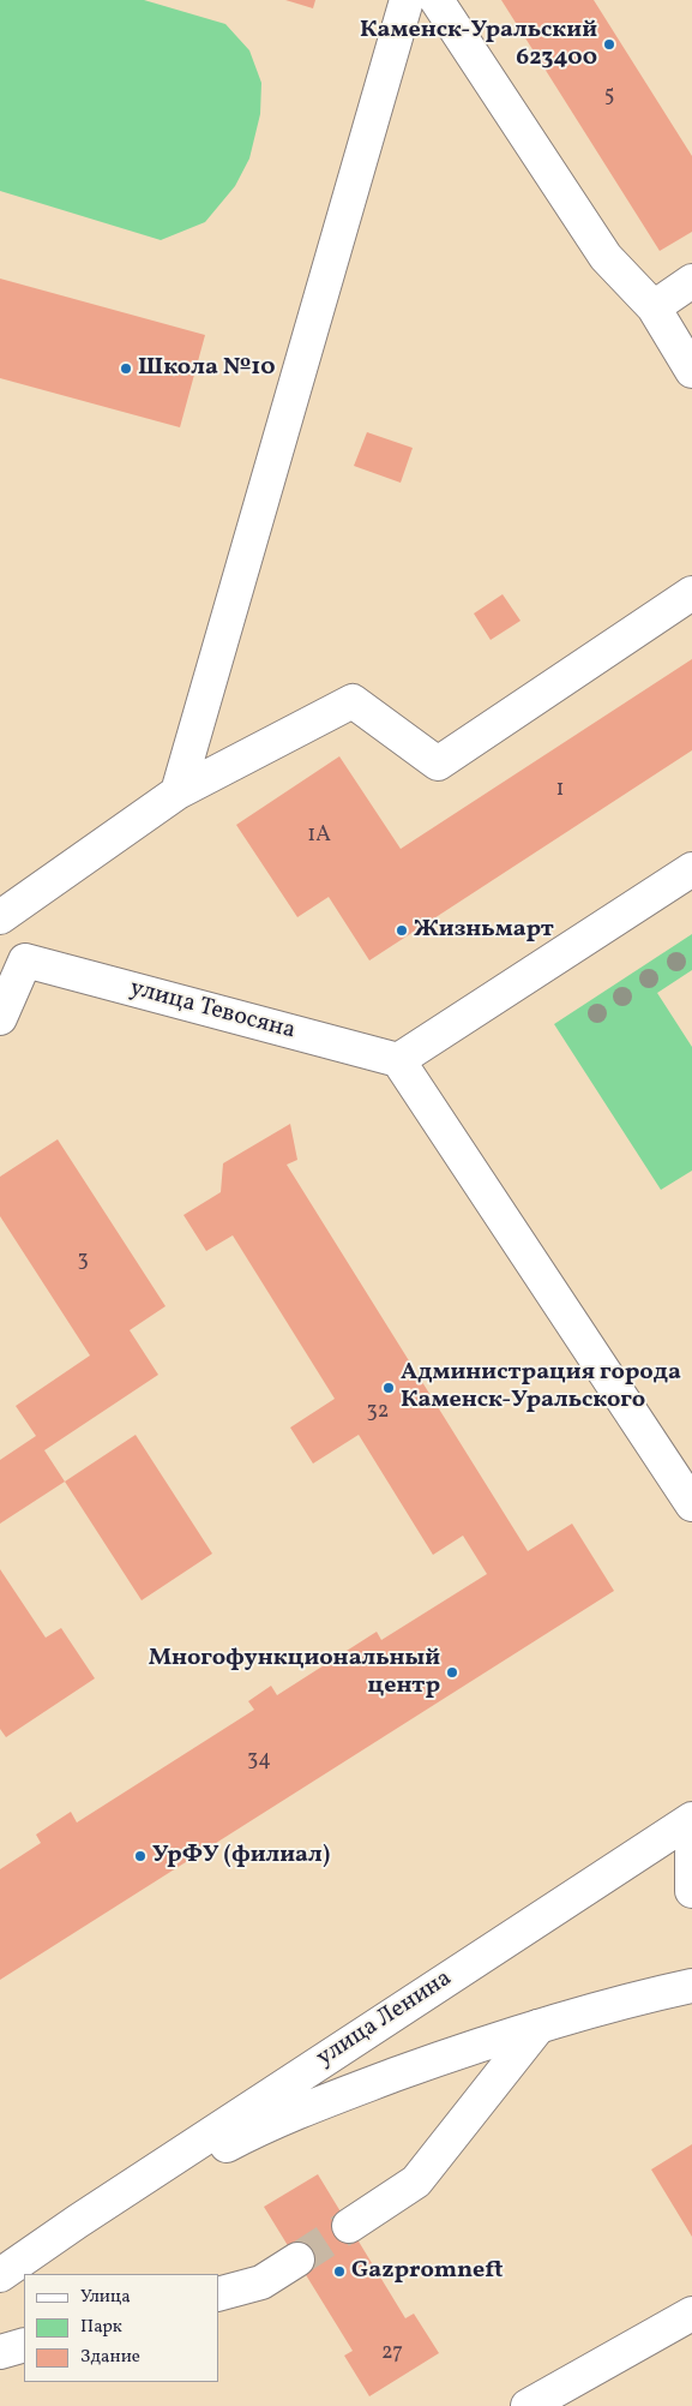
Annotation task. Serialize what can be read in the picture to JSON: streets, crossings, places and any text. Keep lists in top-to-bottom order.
{
  "streets": {
    "main road": ["улица Тевосяна", "улица Ленина"]
  },
  "places": [
    "Каменск-Уральский 623400",
    "Школа №10",
    "Жизньмарт",
    "Администрация города Каменск-Уральского",
    "Многофункциональный центр",
    "УрФУ (филиал)",
    "Gazpromneft"
  ],
  "house_numbers": [
    "5",
    "1",
    "1А",
    "3",
    "32",
    "34",
    "27"
  ],
  "legend": ["Улица", "Парк", "Здание"]
}
